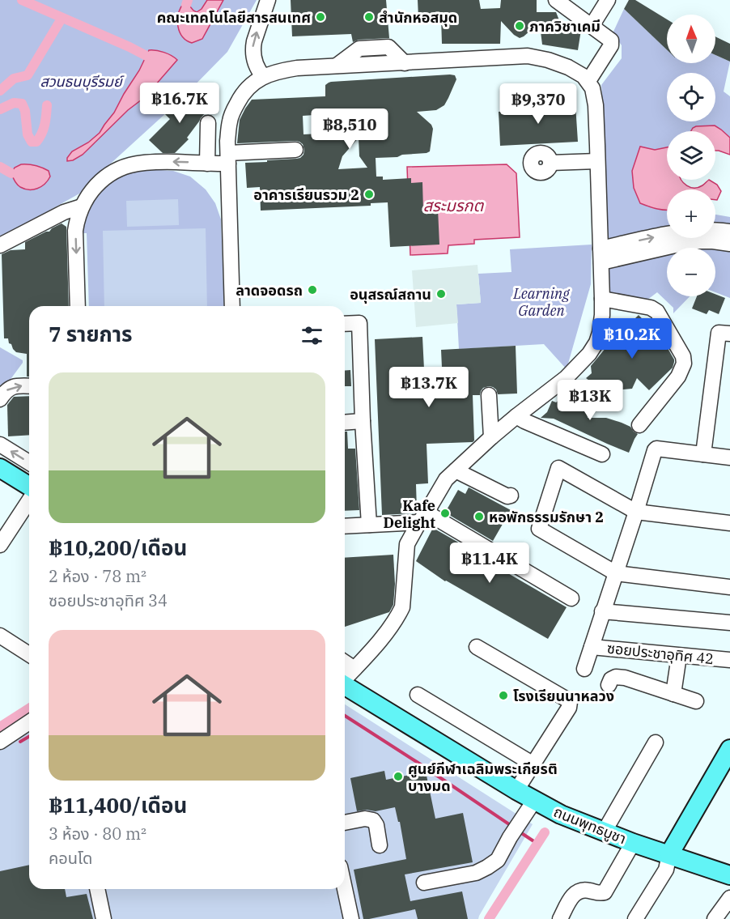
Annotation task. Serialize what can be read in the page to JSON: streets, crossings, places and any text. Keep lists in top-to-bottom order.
{
  "streets": {
    "main road": ["ถนนพุทธบูชา"],
    "street": ["ซอยประชาอุทิศ 42"]
  },
  "water": ["สระมรกต"],
  "parks": ["สวนธนบุรีรมย์", "Learning Garden"],
  "places": [
    "คณะเทคโนโลยีสารสนเทศ",
    "สำนักหอสมุด",
    "ภาควิชาเคมี",
    "อาคารเรียนรวม 2",
    "ลาดจอดรถ",
    "อนุสรณ์สถาน",
    "Kafe Delight",
    "หอพักธรรมรักษา 2",
    "โรงเรียนนาหลวง",
    "ศูนย์กีฬาเฉลิมพระเกียรติ บางมด"
  ],
  "north": "top",
  "page": {
    "map_buttons": ["+", "−"],
    "price": [
      "฿16.7K",
      "฿9,370",
      "฿8,510",
      "฿10.2K",
      "฿13.7K",
      "฿13K",
      "฿11.4K"
    ],
    "heading": "7 รายการ",
    "list": [
      {
        "name": "฿10,200/เดือน",
        "note": "2 ห้อง · 78 m² · ซอยประชาอุทิศ 34"
      },
      {
        "name": "฿11,400/เดือน",
        "note": "3 ห้อง · 80 m² · คอนโด"
      }
    ]
  }
}
